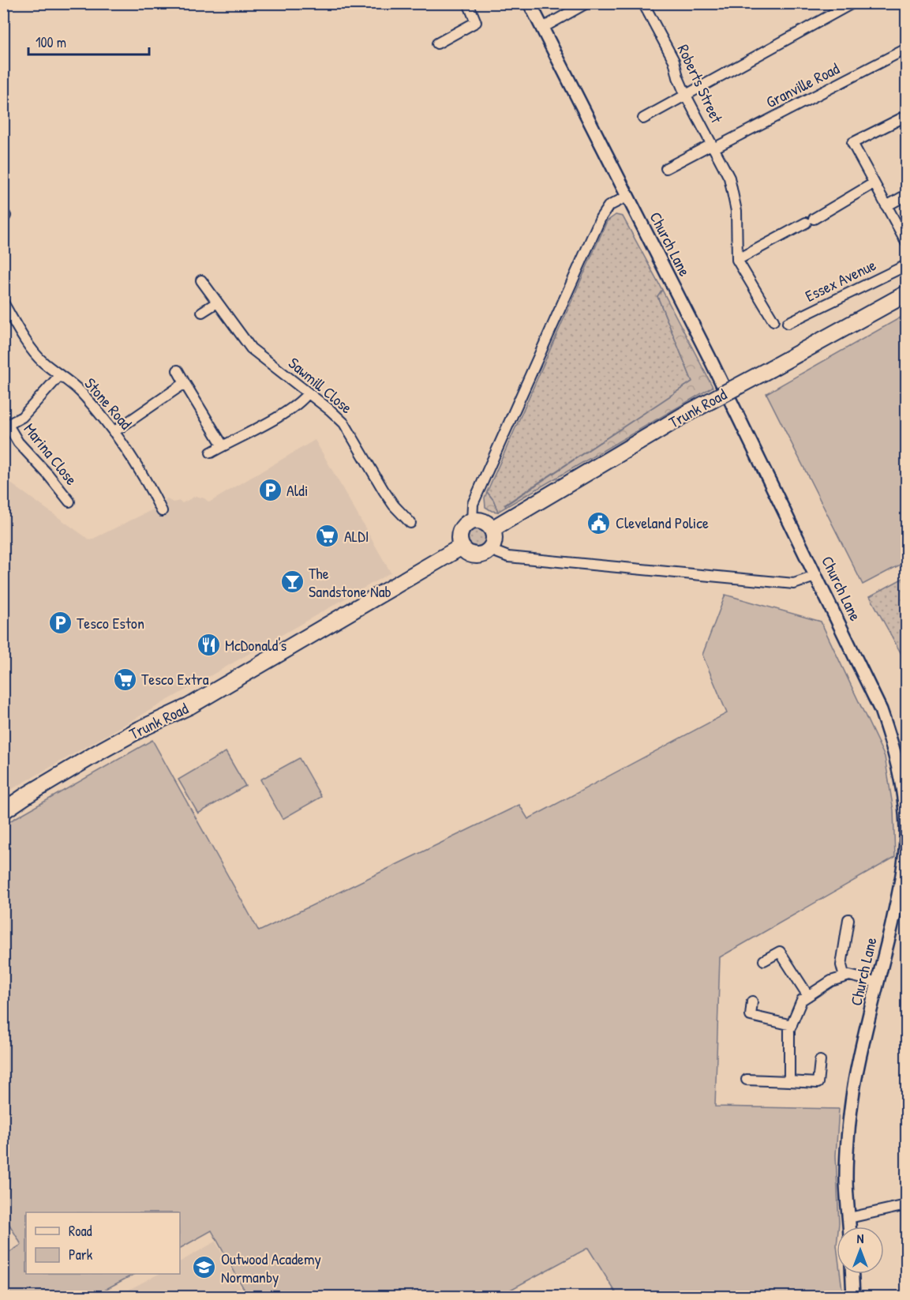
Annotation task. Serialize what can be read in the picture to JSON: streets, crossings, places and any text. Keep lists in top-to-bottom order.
{
  "streets": {
    "main road": ["Trunk Road"],
    "street": [
      "Roberts Street",
      "Granville Road",
      "Church Lane",
      "Essex Avenue",
      "Sawmill Close",
      "Stone Road",
      "Marina Close"
    ]
  },
  "crossings": [
    ["Roberts Street", "Granville Road"]
  ],
  "places": {
    "parking": ["Aldi", "Tesco Eston"],
    "public building": ["Cleveland Police"],
    "supermarket": ["ALDI", "Tesco Extra"],
    "bar": ["The Sandstone Nab"],
    "restaurant": ["McDonald's"],
    "school or university": ["Outwood Academy Normanby"]
  },
  "legend": ["Road", "Park"],
  "scale_bar": "100 m",
  "north": "top"
}
